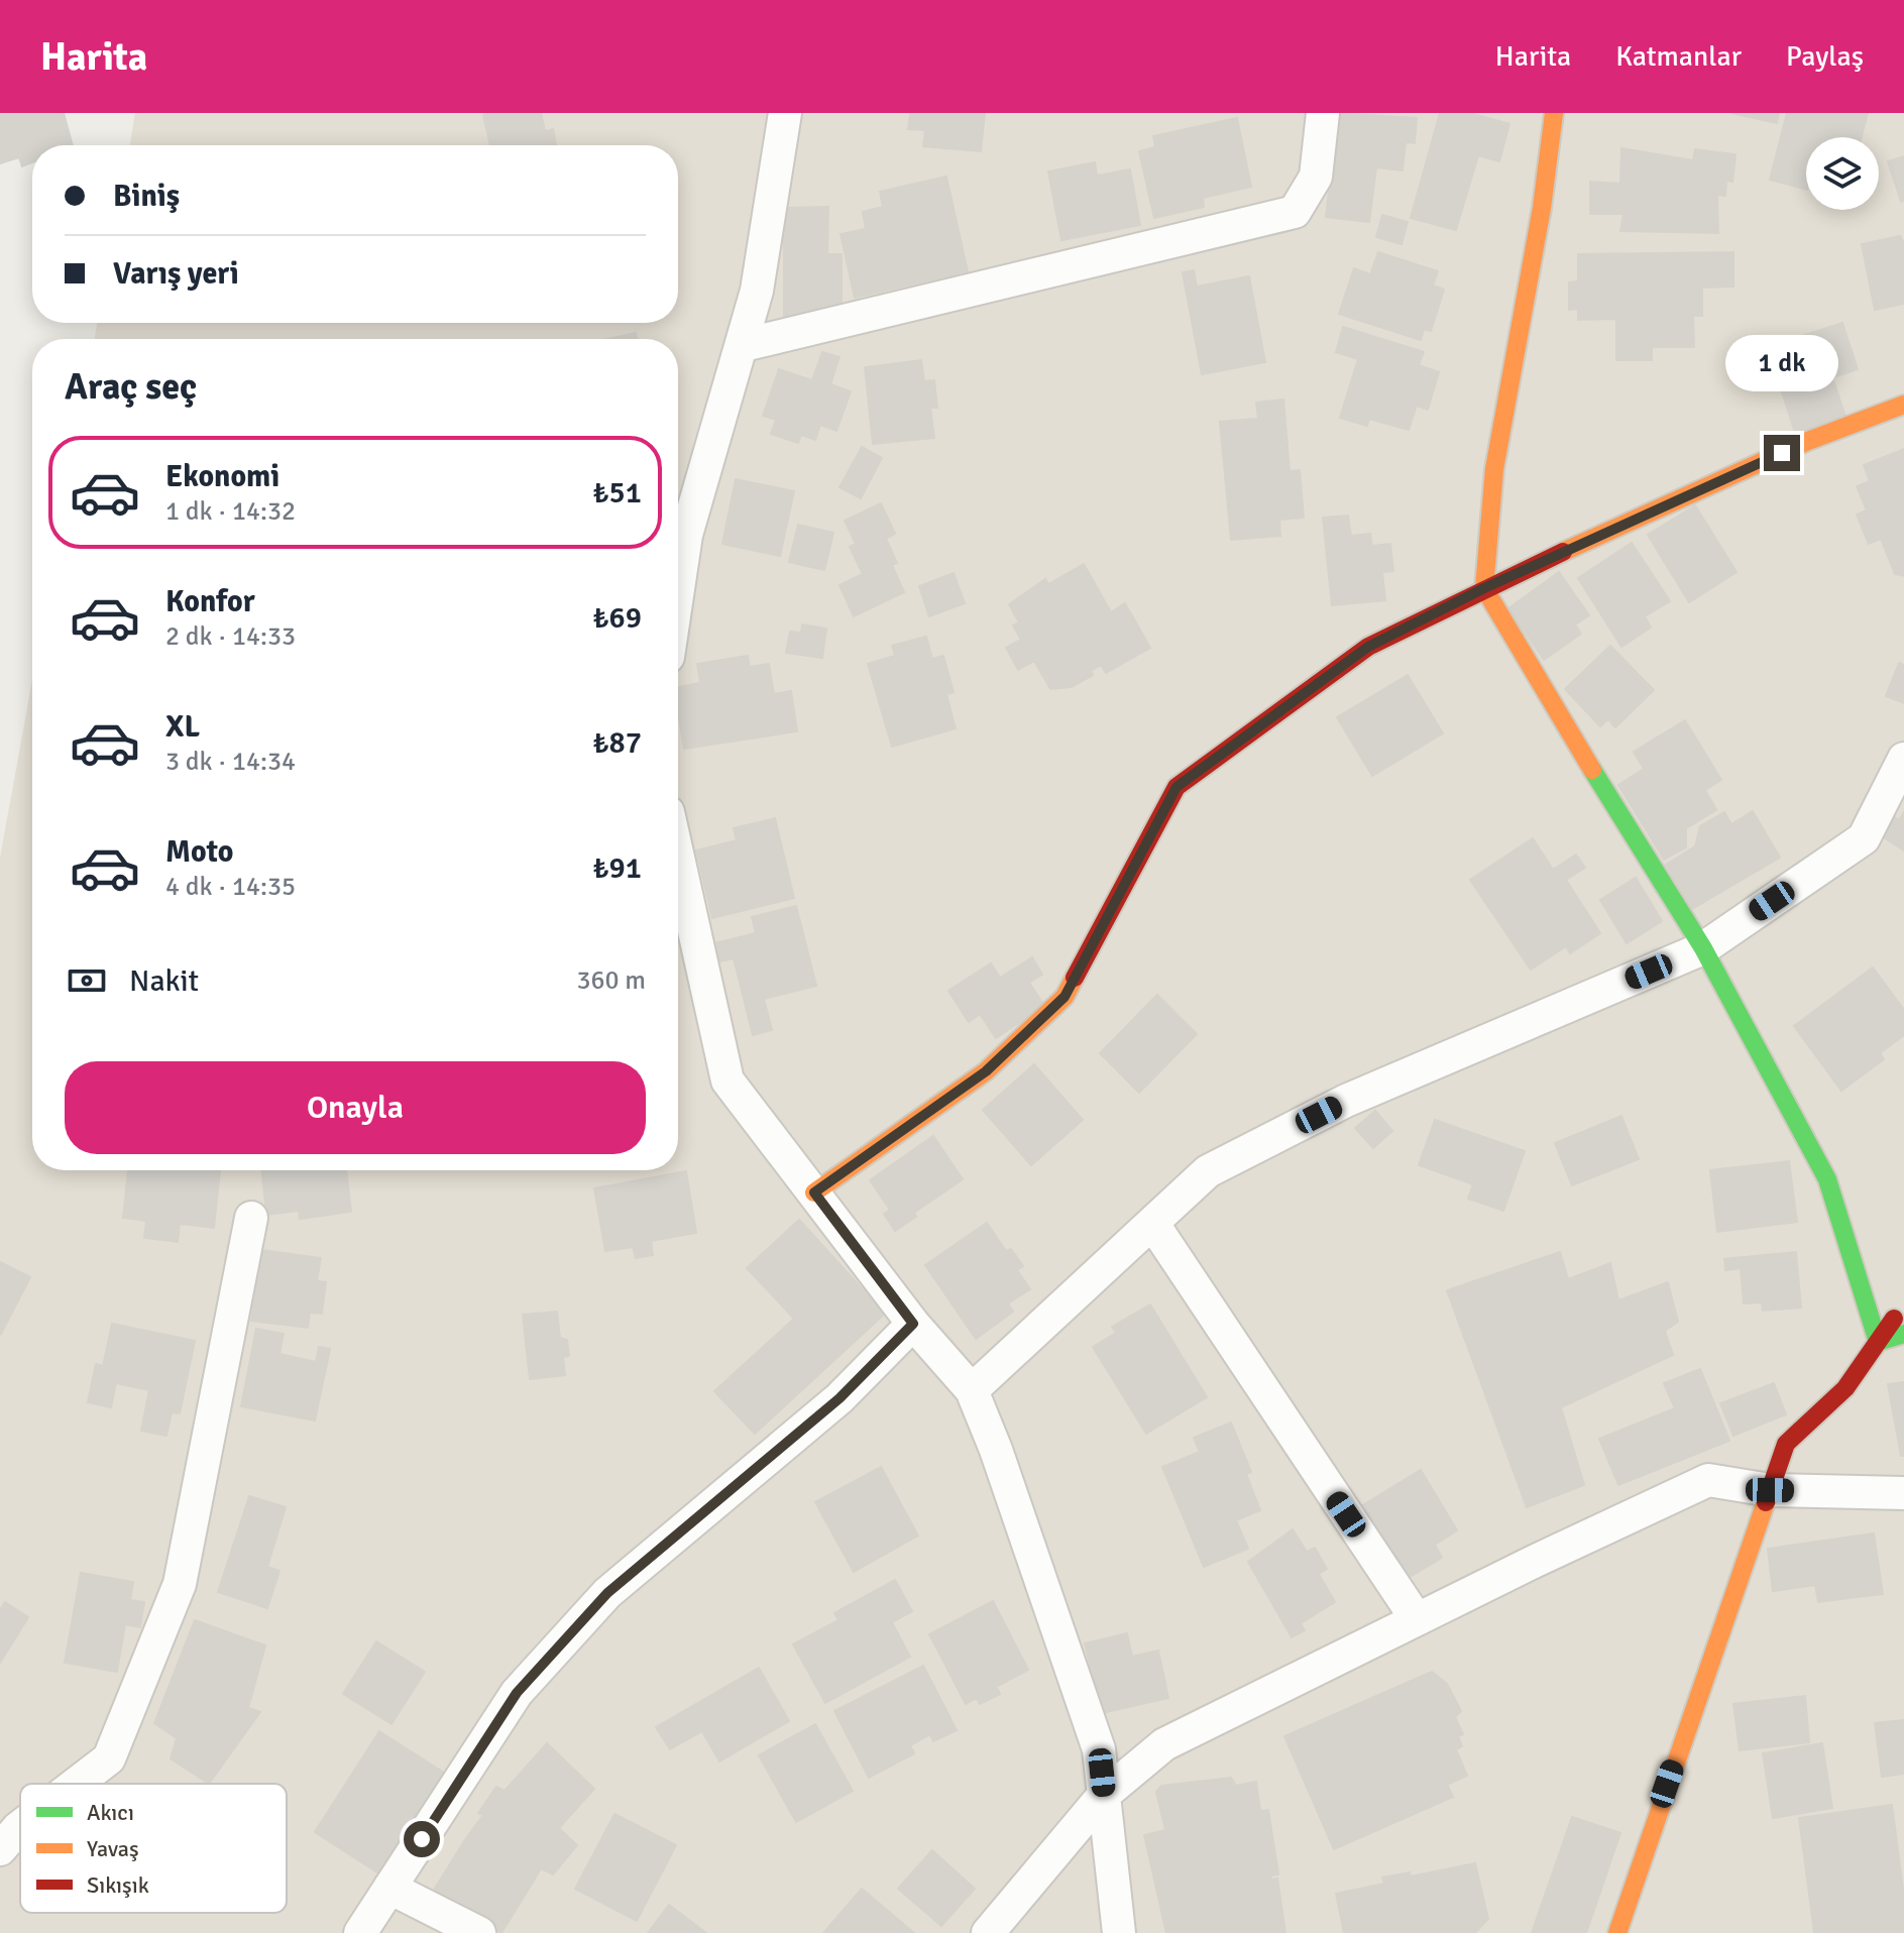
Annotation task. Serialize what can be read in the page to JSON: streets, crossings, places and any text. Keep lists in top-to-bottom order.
{
  "legend": ["Akıcı", "Yavaş", "Sıkışık"],
  "page": {
    "header": "Harita",
    "nav": ["Harita", "Katmanlar", "Paylaş"],
    "banner": ["Biniş", "Varış yeri"],
    "bubble": "1 dk",
    "heading": "Araç seç",
    "list": [
      {
        "name": "Ekonomi",
        "note": "1 dk · 14:32",
        "value": "₺51"
      },
      {
        "name": "Konfor",
        "note": "2 dk · 14:33",
        "value": "₺69"
      },
      {
        "name": "XL",
        "note": "3 dk · 14:34",
        "value": "₺87"
      },
      {
        "name": "Moto",
        "note": "4 dk · 14:35",
        "value": "₺91"
      }
    ],
    "pay": ["Nakit", "360 m"],
    "buttons": "Onayla"
  }
}
